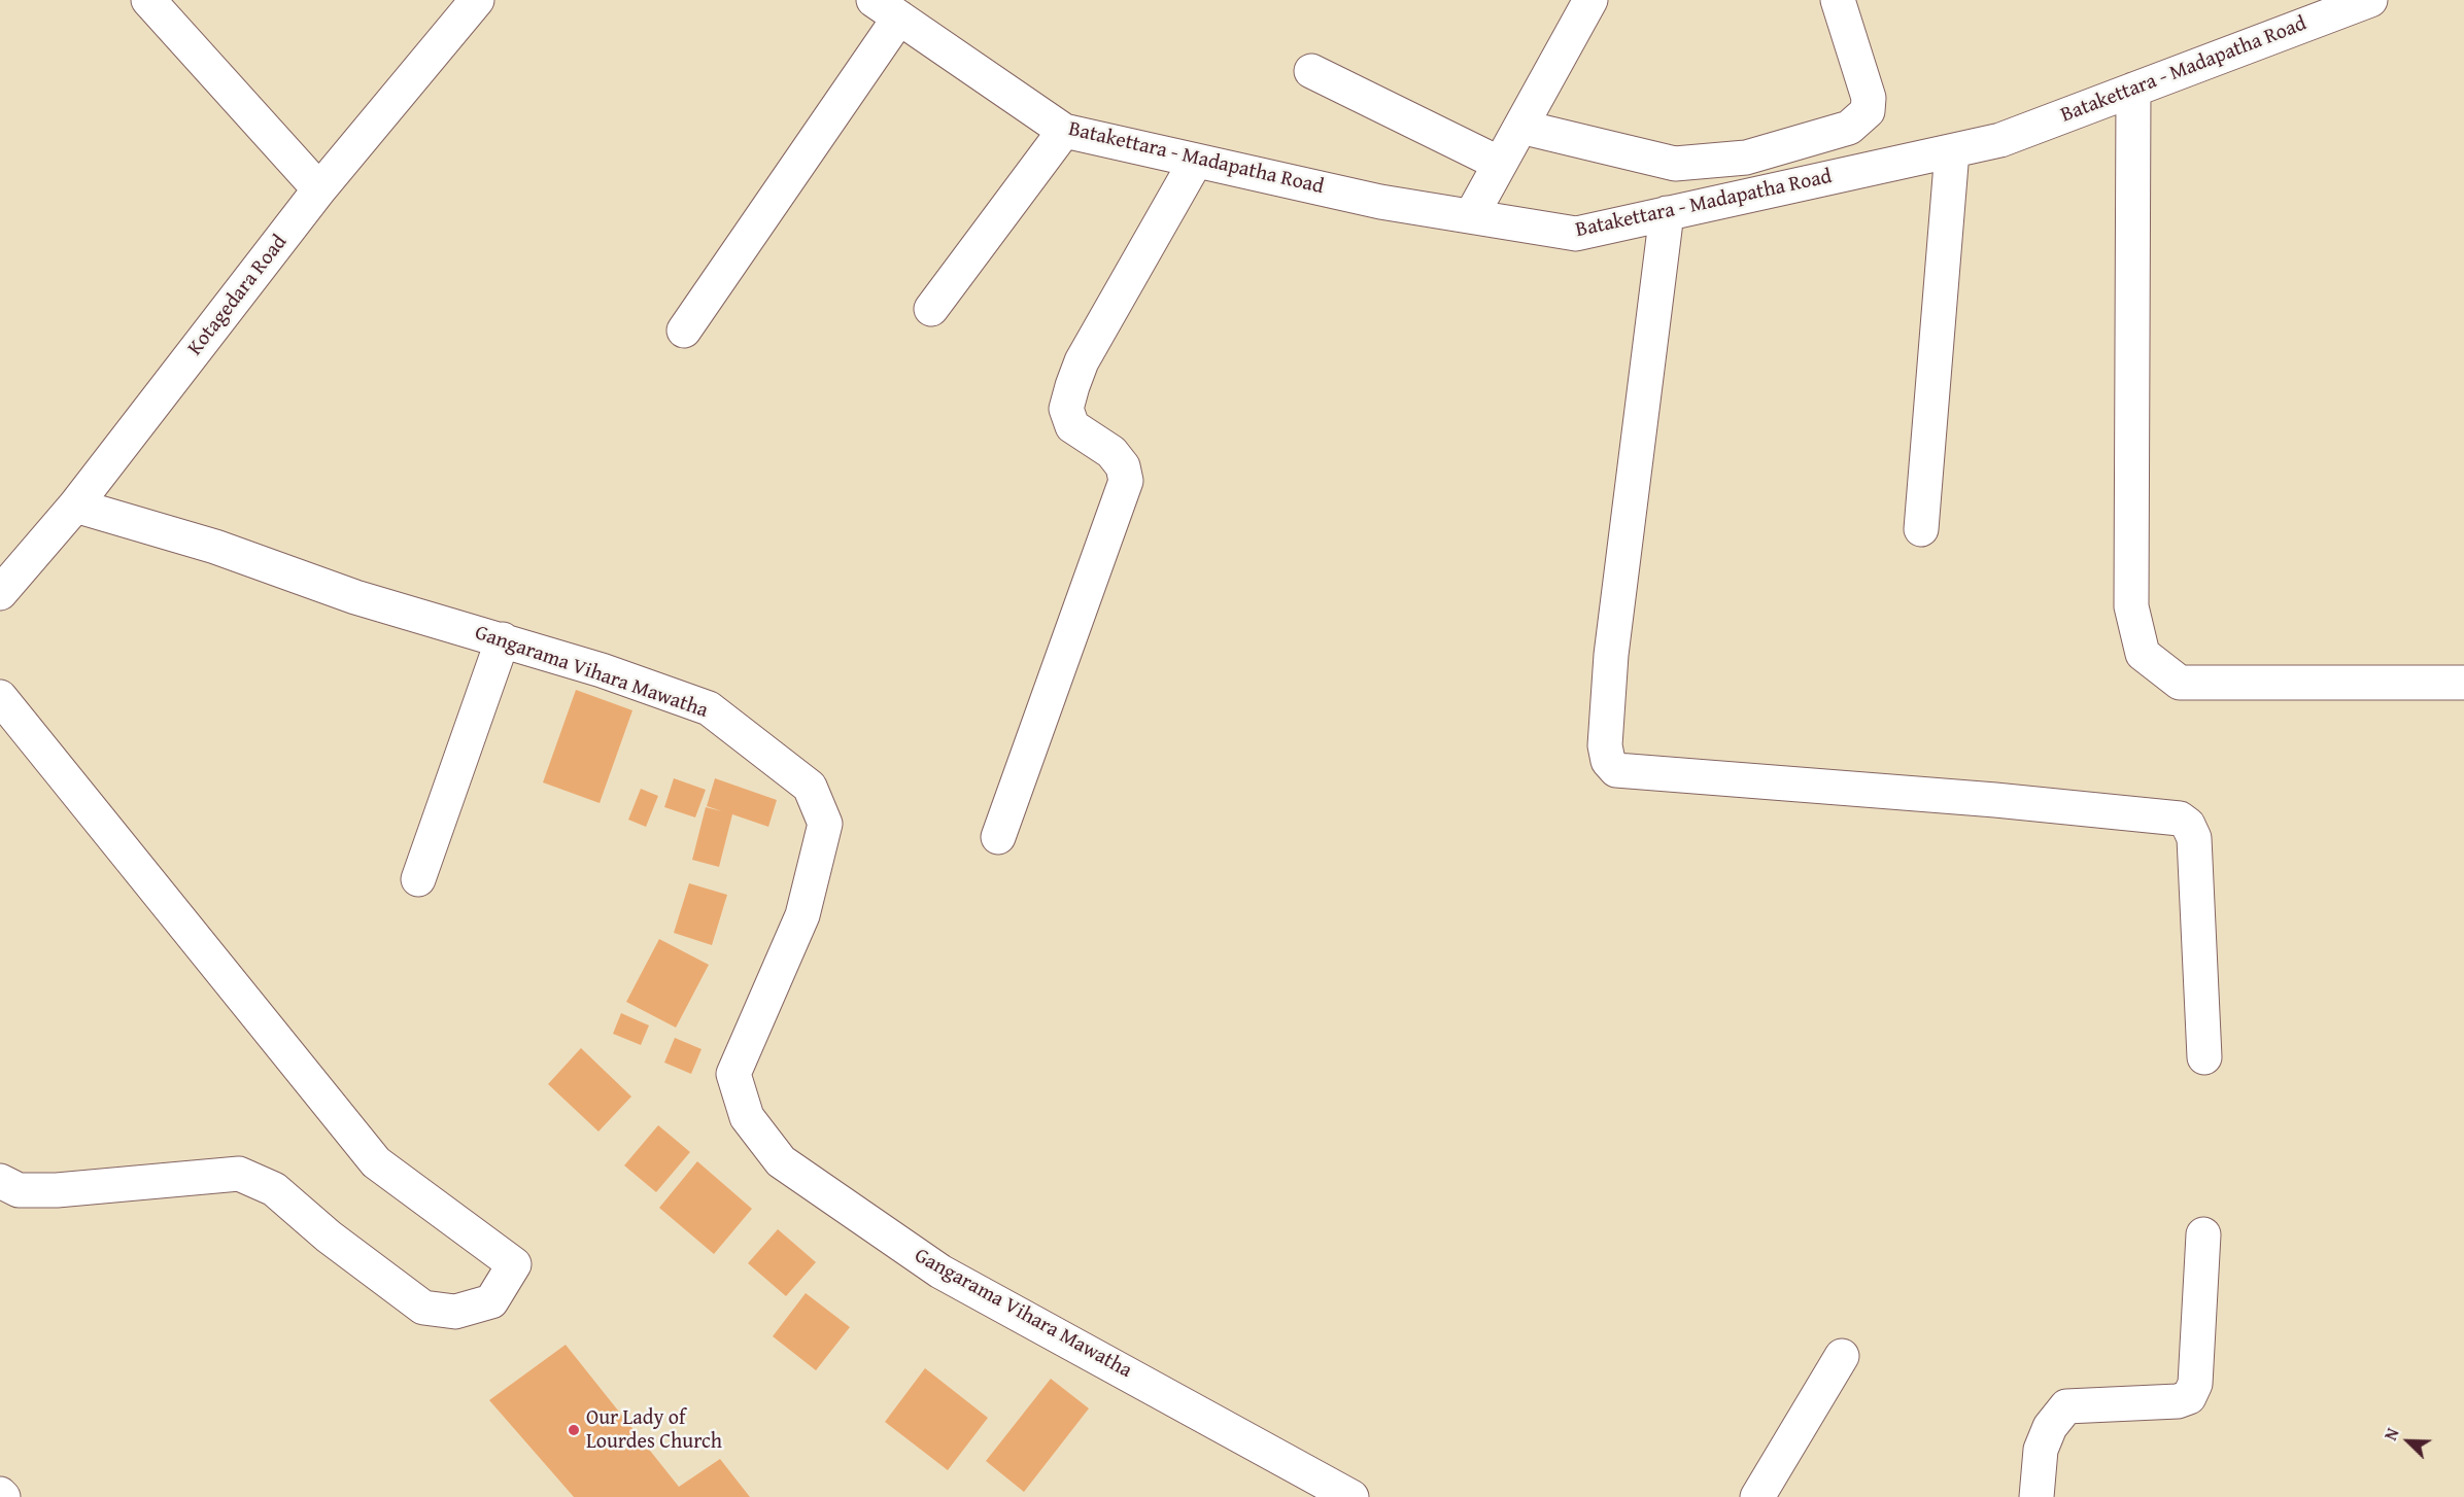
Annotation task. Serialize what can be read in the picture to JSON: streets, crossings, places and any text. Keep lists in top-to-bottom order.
{
  "streets": {
    "street": ["Batakettara - Madapatha Road", "Kotagedara Road", "Gangarama Vihara Mawatha"]
  },
  "crossings": [
    ["Kotagedara Road", "Gangarama Vihara Mawatha"]
  ],
  "places": ["Our Lady of Lourdes Church"],
  "north": "top left"
}
